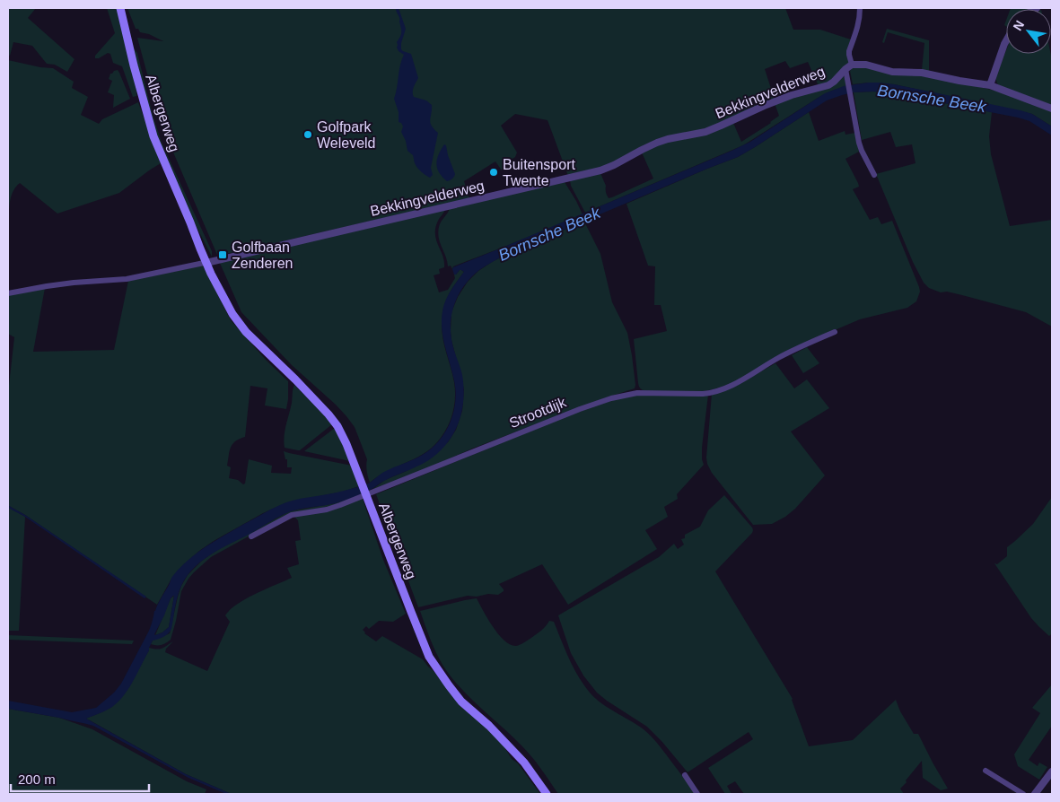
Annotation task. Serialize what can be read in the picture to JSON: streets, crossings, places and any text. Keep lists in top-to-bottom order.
{
  "streets": {
    "main road": ["Albergerweg"],
    "street": ["Bekkingvelderweg", "Strootdijk"]
  },
  "crossings": [
    ["Bekkingvelderweg", "Albergerweg"],
    ["Albergerweg", "Strootdijk"]
  ],
  "water": ["Bornsche Beek"],
  "places": {
    "other": ["Golfpark Weleveld", "Buitensport Twente"],
    "transit": ["Golfbaan Zenderen"]
  },
  "scale_bar": "200 m",
  "north": "top left"
}
